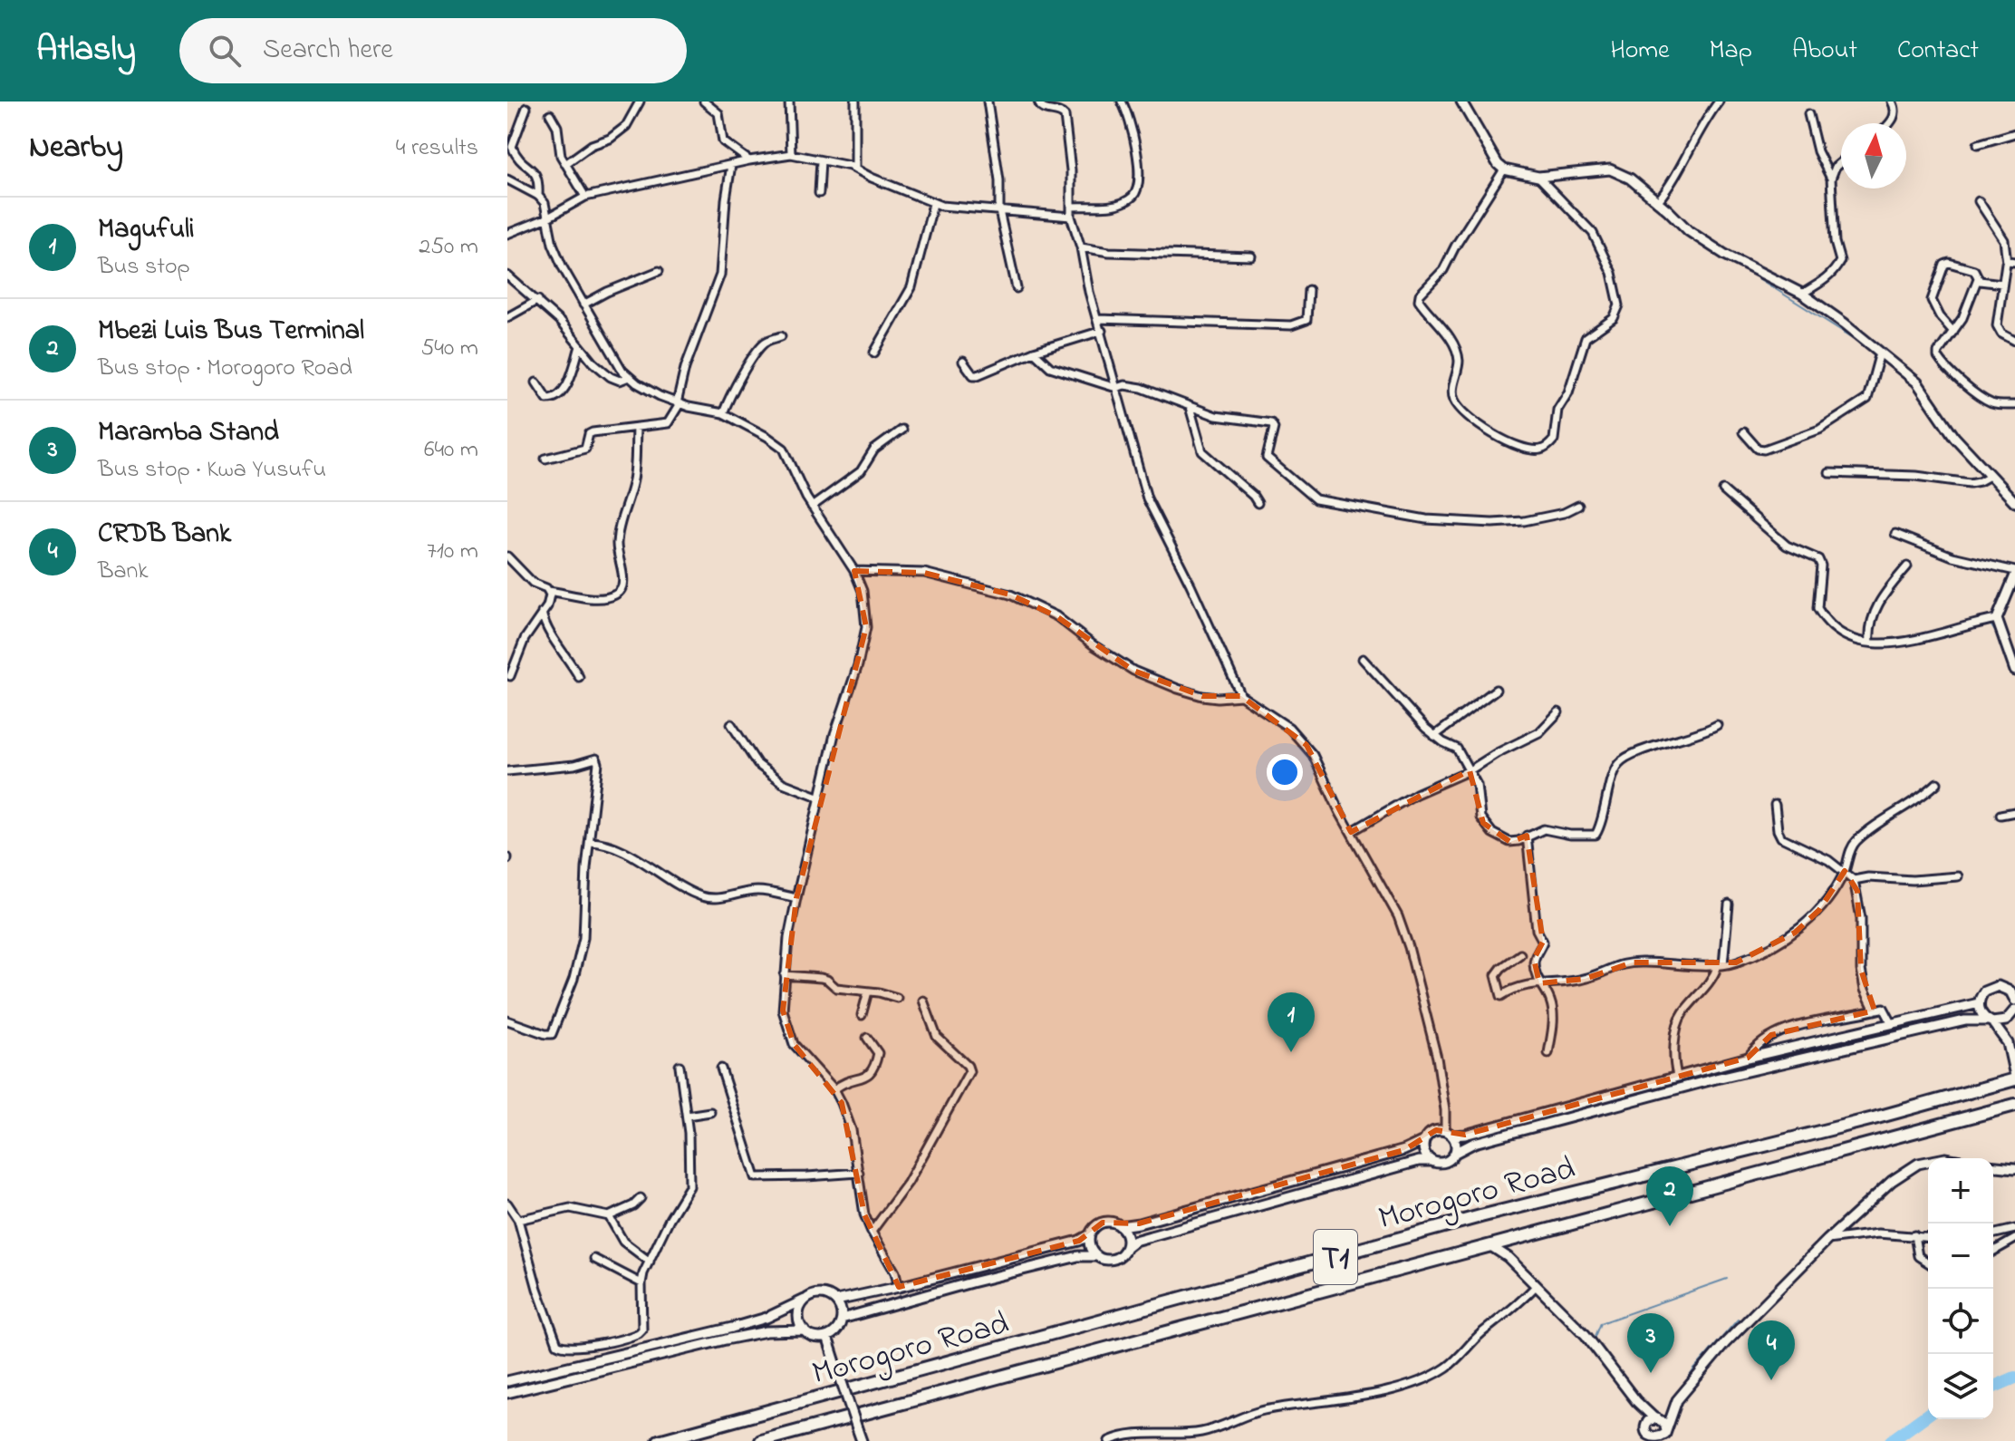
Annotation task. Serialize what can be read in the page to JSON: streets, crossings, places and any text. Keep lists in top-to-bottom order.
{
  "streets": {
    "highway": ["Morogoro Road", "T1"]
  },
  "north": "top",
  "page": {
    "header": "Atlasly",
    "search": "Search here",
    "nav": [
      "Home",
      "Map",
      "About",
      "Contact"
    ],
    "heading": ["Nearby", "4 results"],
    "list": [
      {
        "mark": "1",
        "name": "Magufuli",
        "note": "Bus stop",
        "value": "250 m"
      },
      {
        "mark": "2",
        "name": "Mbezi Luis Bus Terminal",
        "note": "Bus stop · Morogoro Road",
        "value": "540 m"
      },
      {
        "mark": "3",
        "name": "Maramba Stand",
        "note": "Bus stop · Kwa Yusufu",
        "value": "640 m"
      },
      {
        "mark": "4",
        "name": "CRDB Bank",
        "note": "Bank",
        "value": "710 m"
      }
    ],
    "pins": [
      "1",
      "2",
      "3",
      "4"
    ],
    "map_buttons": ["+", "−"]
  }
}
